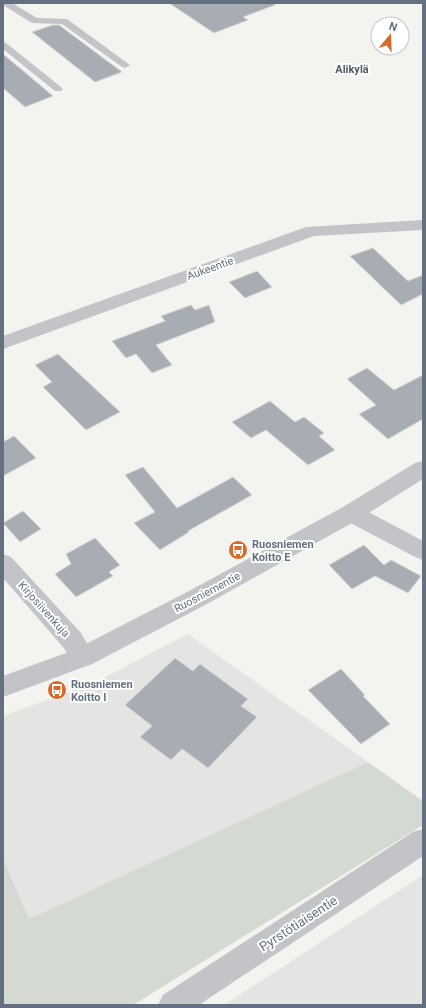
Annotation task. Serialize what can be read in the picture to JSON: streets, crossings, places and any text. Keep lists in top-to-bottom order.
{
  "streets": {
    "street": [
      "Aukeentie",
      "Ruosniementie",
      "Kirjosiivenkuja",
      "Pyrstötiaisentie"
    ]
  },
  "crossings": [
    ["Ruosniementie", "Kirjosiivenkuja"]
  ],
  "districts": ["Alikylä"],
  "places": {
    "bus stop": ["Ruosniemen Koitto E", "Ruosniemen Koitto I"]
  },
  "north": "top"
}
